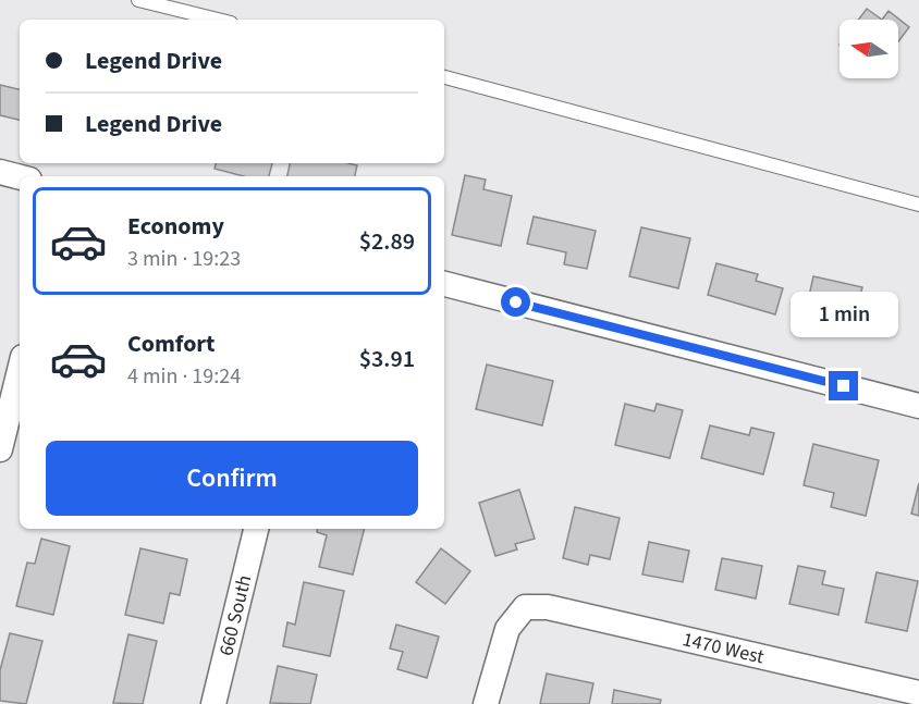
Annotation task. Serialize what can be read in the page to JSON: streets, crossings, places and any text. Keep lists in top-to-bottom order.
{
  "streets": {
    "street": ["660 South", "1470 West"]
  },
  "north": "left",
  "page": {
    "banner": ["Legend Drive", "Legend Drive"],
    "list": [
      {
        "name": "Economy",
        "note": "3 min · 19:23",
        "value": "$2.89"
      },
      {
        "name": "Comfort",
        "note": "4 min · 19:24",
        "value": "$3.91"
      }
    ],
    "bubble": "1 min",
    "buttons": "Confirm"
  }
}
